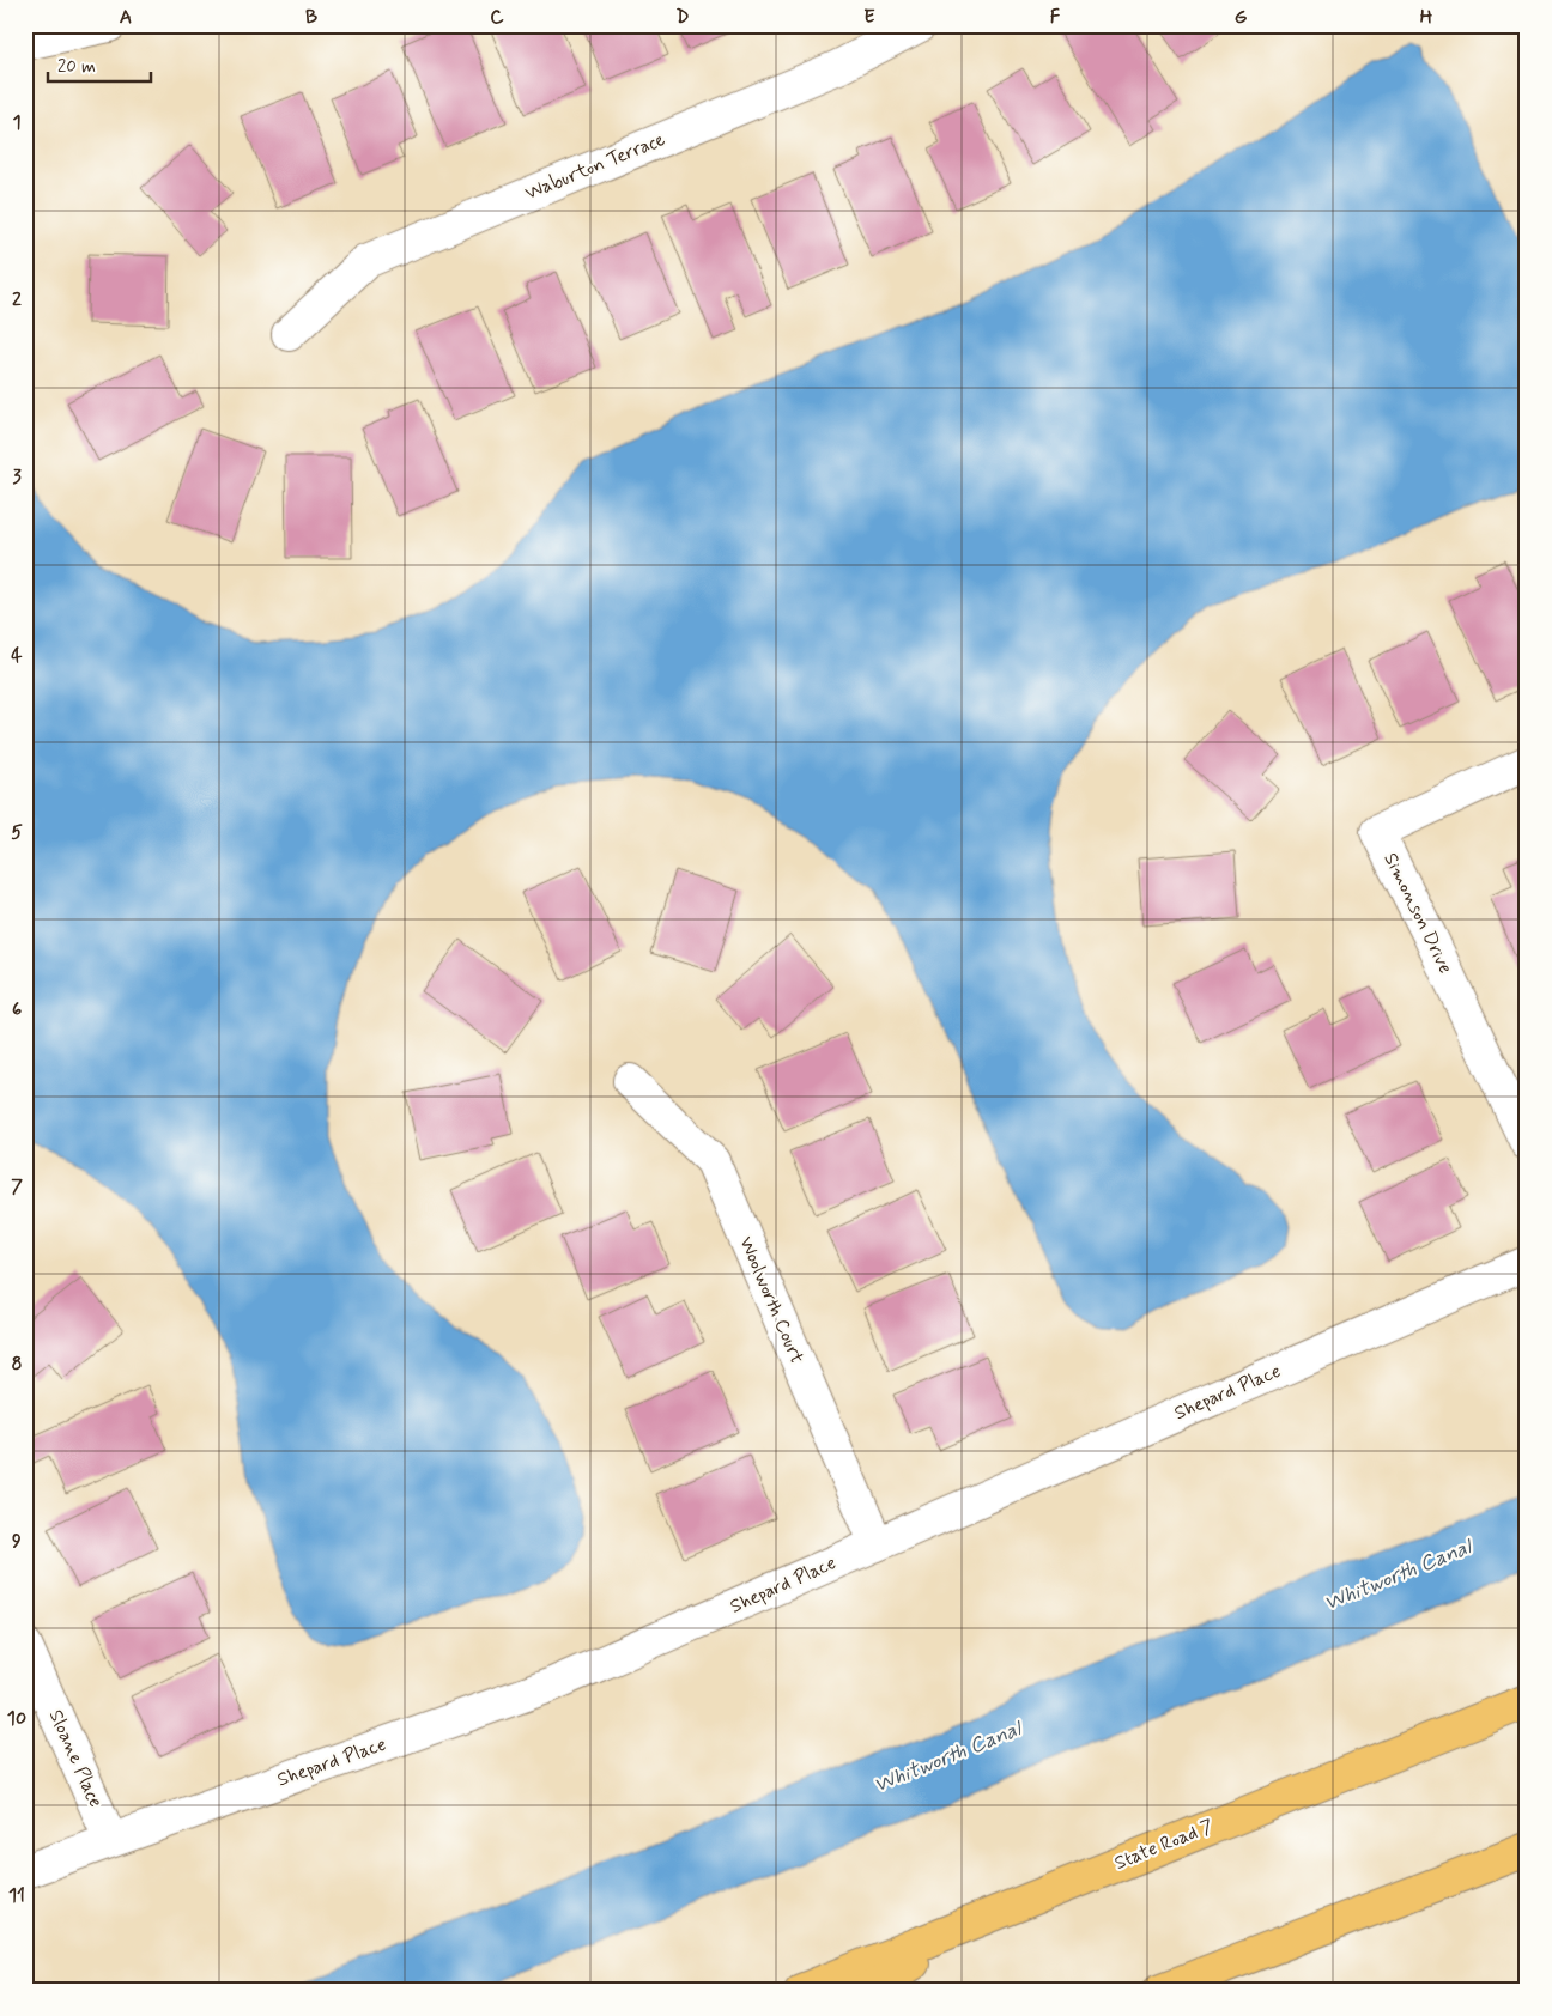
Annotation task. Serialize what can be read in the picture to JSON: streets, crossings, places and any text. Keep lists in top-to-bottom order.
{
  "streets": {
    "main road": ["State Road 7"],
    "street": [
      "Waburton Terrace",
      "Simonson Drive",
      "Woolworth Court",
      "Shepard Place",
      "Sloane Place"
    ]
  },
  "crossings": [
    ["Woolworth Court", "Shepard Place"],
    ["Shepard Place", "Sloane Place"]
  ],
  "water": ["Whitworth Canal"],
  "scale_bar": "20 m",
  "grid": {
    "columns": [
      "A",
      "B",
      "C",
      "D",
      "E",
      "F",
      "G",
      "H"
    ],
    "rows": [
      "1",
      "2",
      "3",
      "4",
      "5",
      "6",
      "7",
      "8",
      "9",
      "10",
      "11"
    ]
  }
}
